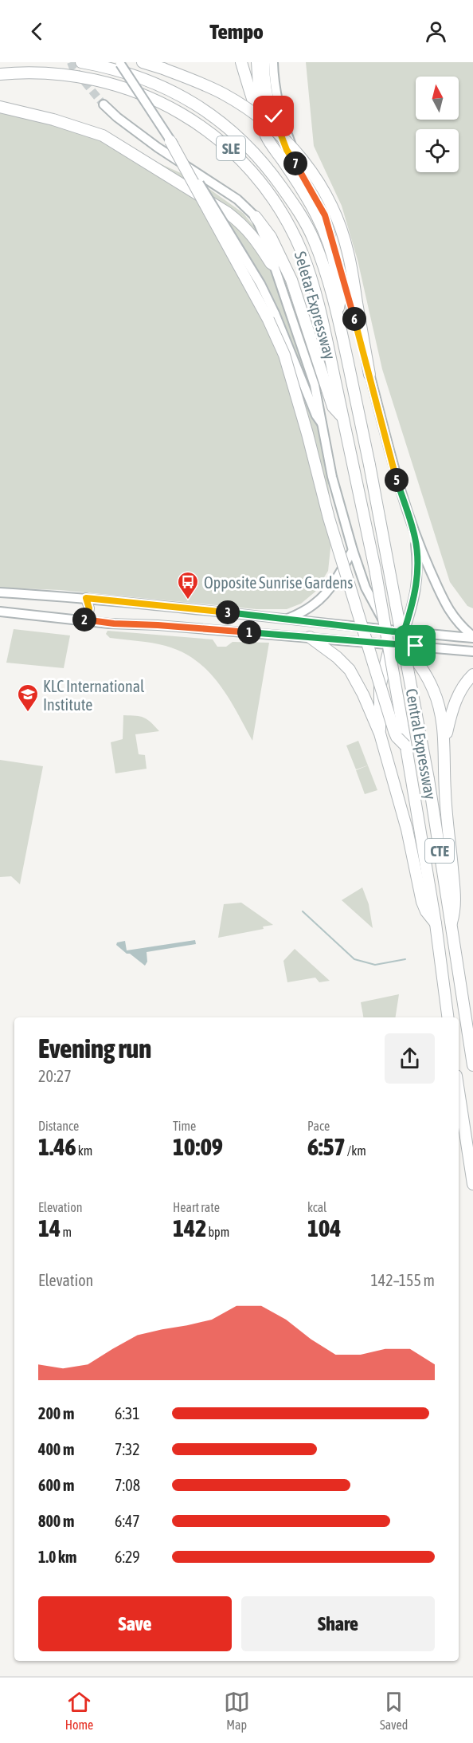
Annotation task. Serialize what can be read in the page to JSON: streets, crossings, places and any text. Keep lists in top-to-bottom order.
{
  "streets": {
    "highway": [
      "SLE",
      "Seletar Expressway",
      "Central Expressway",
      "CTE"
    ]
  },
  "crossings": [
    ["Seletar Expressway", "Central Expressway"]
  ],
  "places": {
    "bus stop": ["Opposite Sunrise Gardens"],
    "school or university": ["KLC International Institute"]
  },
  "north": "top",
  "page": {
    "header": "Tempo",
    "pins": [
      "7",
      "6",
      "5",
      "3",
      "2",
      "1"
    ],
    "heading": ["Evening run", "20:27"],
    "stats": [
      ["Distance", "1.46 km"],
      ["Time", "10:09"],
      ["Pace", "6:57 /km"],
      ["Elevation", "14 m"],
      ["Heart rate", "142 bpm"],
      ["kcal", "104"]
    ],
    "chart": ["Elevation", "142–155 m"],
    "list": [
      {
        "name": "200 m",
        "note": "6:31"
      },
      {
        "name": "400 m",
        "note": "7:32"
      },
      {
        "name": "600 m",
        "note": "7:08"
      },
      {
        "name": "800 m",
        "note": "6:47"
      },
      {
        "name": "1.0 km",
        "note": "6:29"
      }
    ],
    "buttons": ["Save", "Share"],
    "tabs": ["Home", "Map", "Saved"]
  }
}
